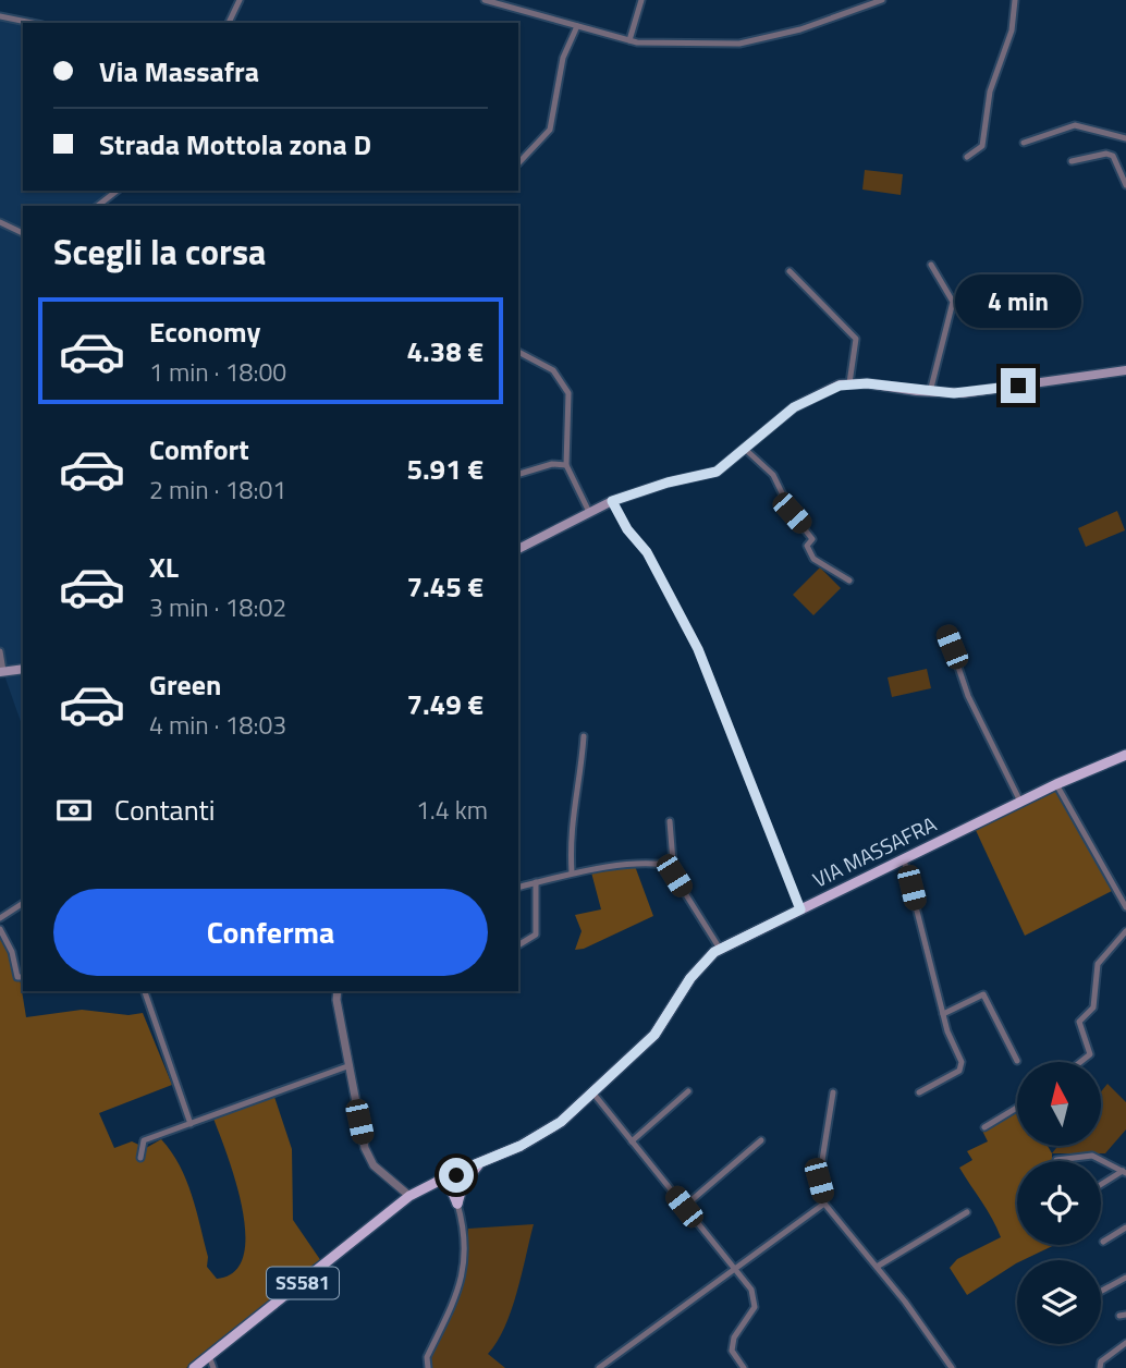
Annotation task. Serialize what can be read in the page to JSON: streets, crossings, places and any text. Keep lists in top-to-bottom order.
{
  "streets": {
    "main road": ["VIA MASSAFRA", "SS581"]
  },
  "north": "top",
  "page": {
    "banner": ["Via Massafra", "Strada Mottola zona D"],
    "heading": "Scegli la corsa",
    "bubble": "4 min",
    "list": [
      {
        "name": "Economy",
        "note": "1 min · 18:00",
        "value": "4.38 €"
      },
      {
        "name": "Comfort",
        "note": "2 min · 18:01",
        "value": "5.91 €"
      },
      {
        "name": "XL",
        "note": "3 min · 18:02",
        "value": "7.45 €"
      },
      {
        "name": "Green",
        "note": "4 min · 18:03",
        "value": "7.49 €"
      }
    ],
    "pay": ["Contanti", "1.4 km"],
    "buttons": "Conferma"
  }
}
